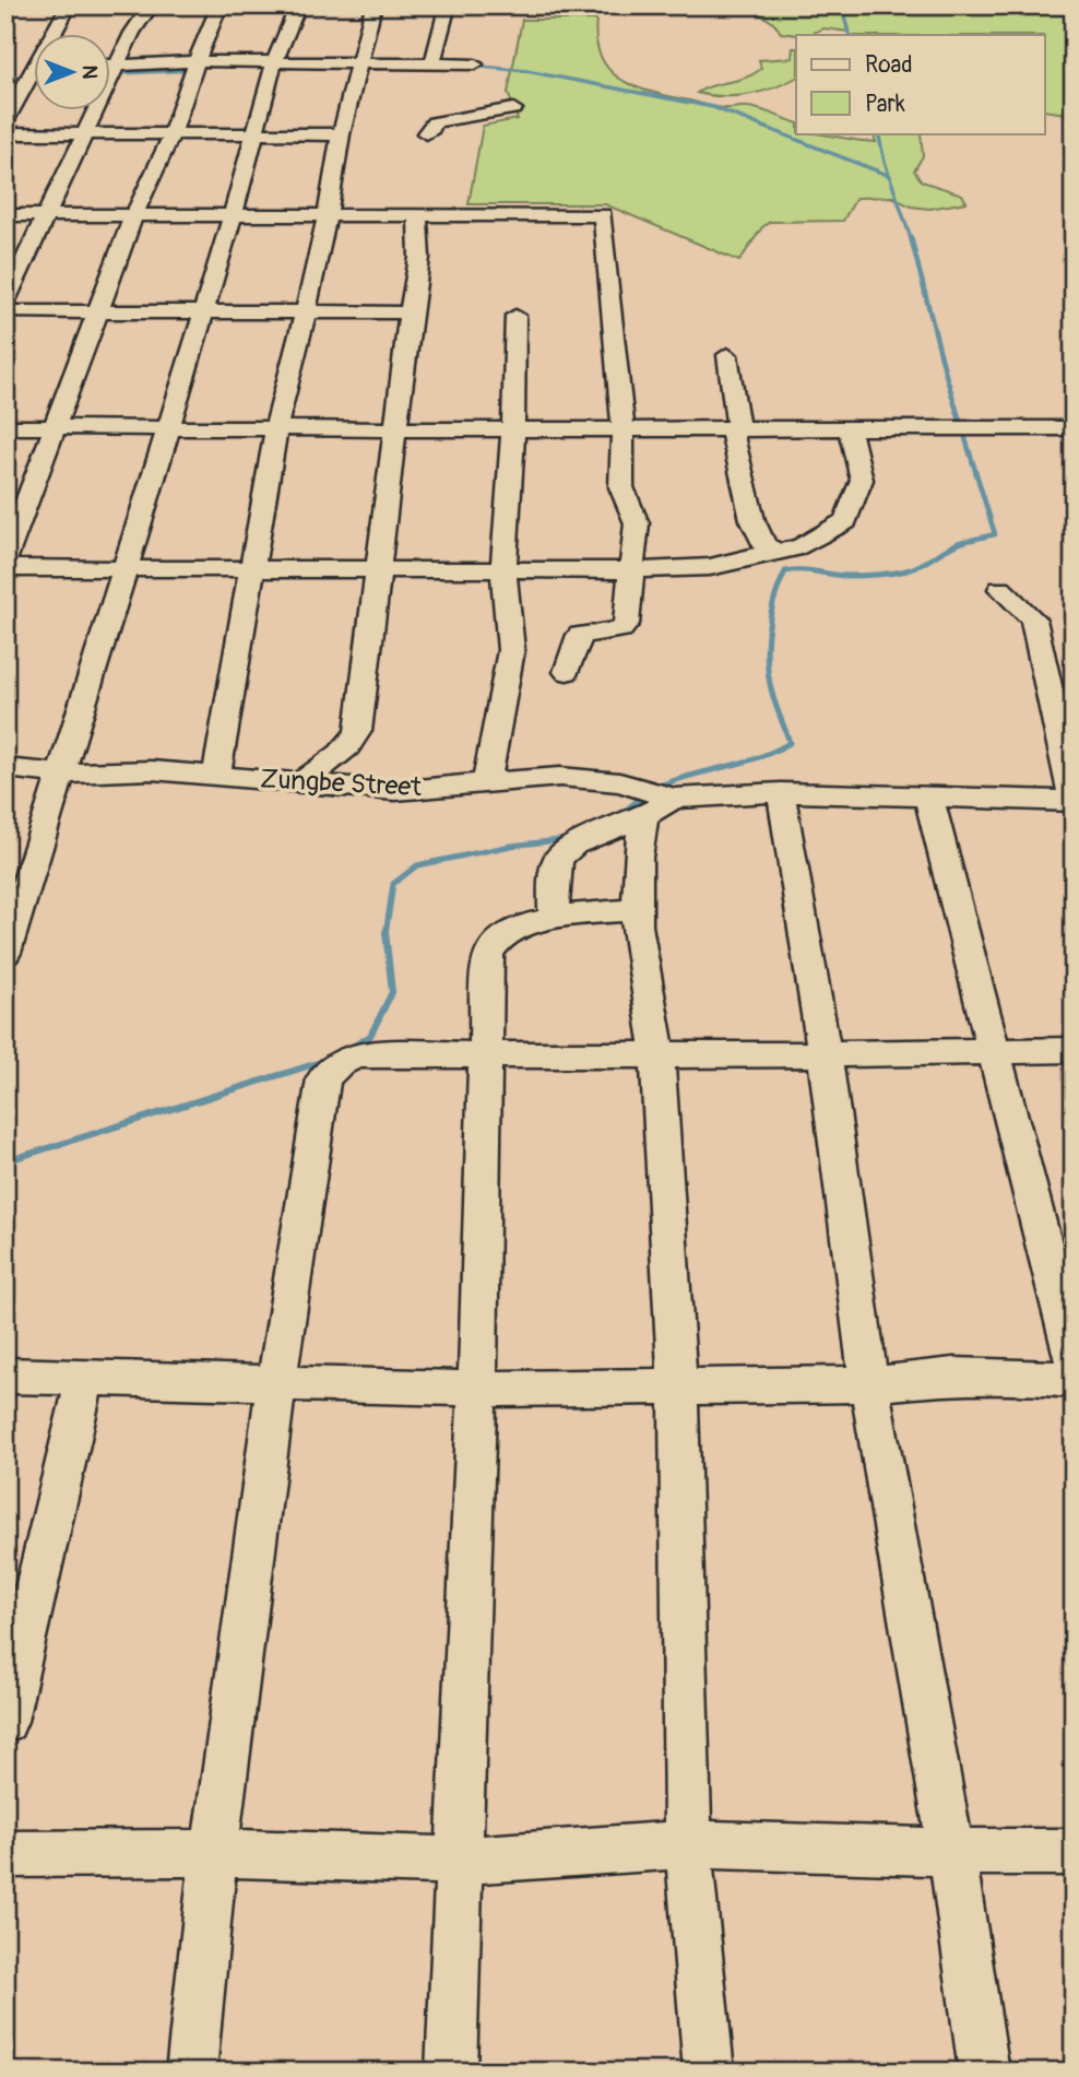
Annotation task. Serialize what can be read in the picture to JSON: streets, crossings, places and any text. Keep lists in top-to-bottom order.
{
  "streets": {
    "street": ["Zungbe Street"]
  },
  "legend": ["Road", "Park"],
  "north": "right"
}
